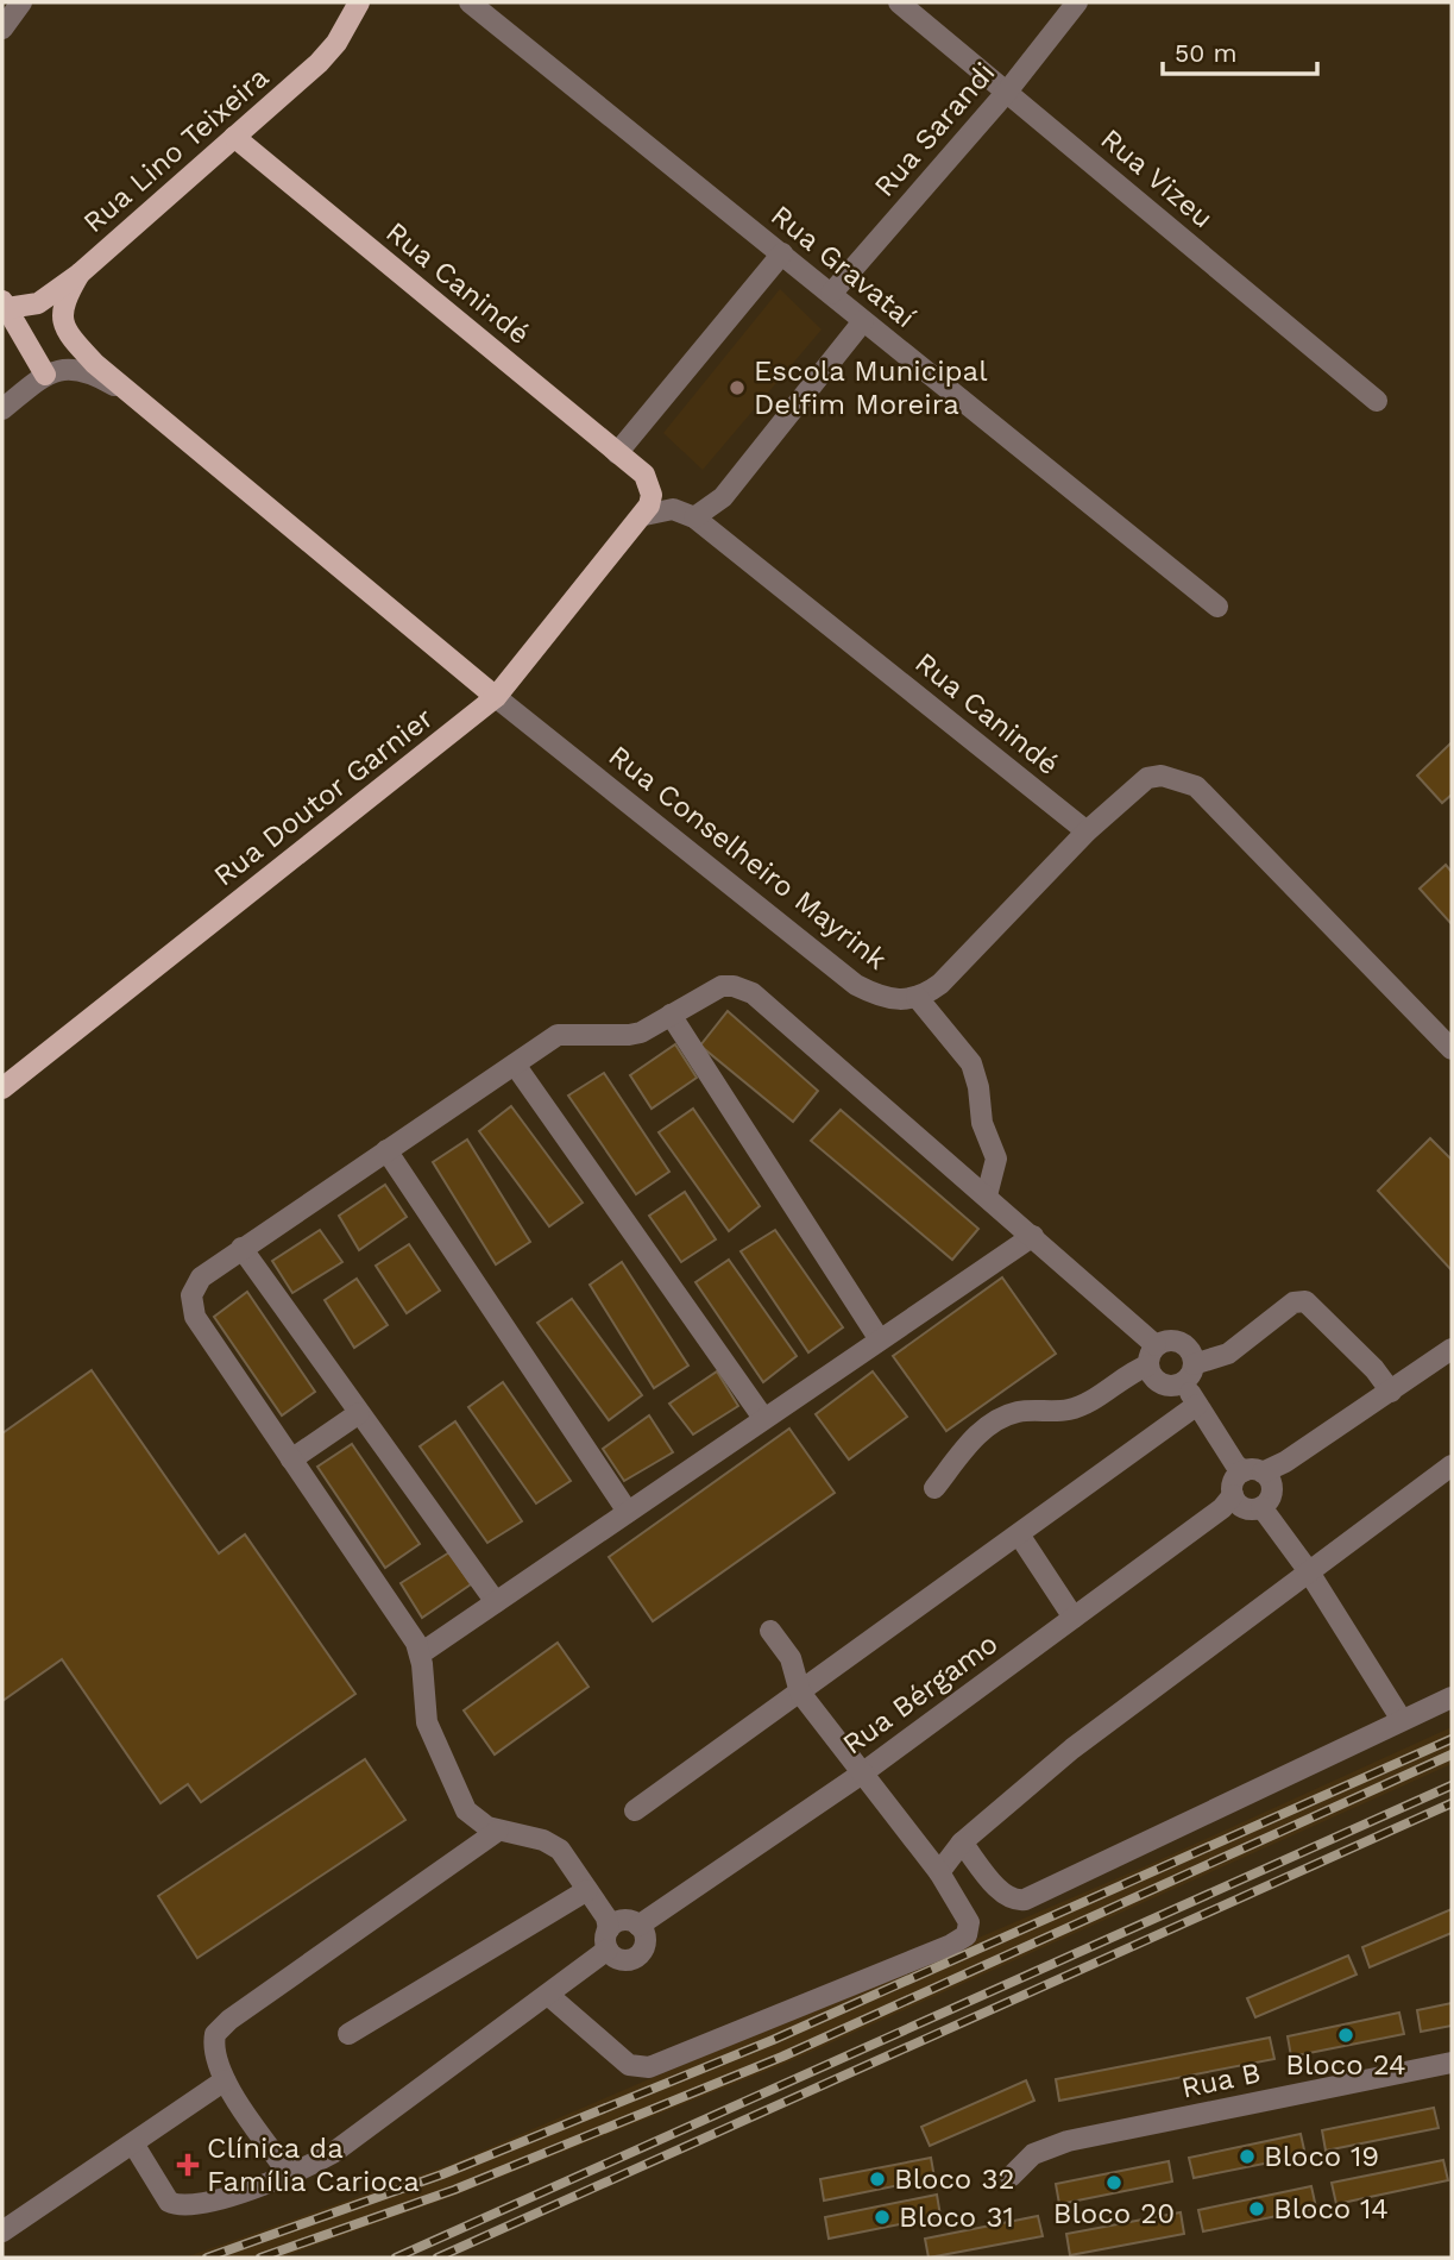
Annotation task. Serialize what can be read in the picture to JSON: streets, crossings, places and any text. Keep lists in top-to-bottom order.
{
  "streets": {
    "main road": [
      "Rua Lino Teixeira",
      "Rua Canindé",
      "Rua Doutor Garnier",
      "Rua Conselheiro Mayrink"
    ],
    "street": [
      "Rua Sarandi",
      "Rua Vizeu",
      "Rua Gravataí",
      "Rua Bérgamo",
      "Rua B"
    ]
  },
  "crossings": [
    ["Rua Sarandi", "Rua Vizeu"],
    ["Rua Sarandi", "Rua Gravataí"],
    ["Rua Lino Teixeira", "Rua Canindé"],
    ["Rua Canindé", "Rua Doutor Garnier"],
    ["Rua Doutor Garnier", "Rua Conselheiro Mayrink"]
  ],
  "places": {
    "other": [
      "Escola Municipal Delfim Moreira",
      "Bloco 24",
      "Bloco 19",
      "Bloco 32",
      "Bloco 20",
      "Bloco 14",
      "Bloco 31"
    ],
    "health": ["Clínica da Família Carioca"]
  },
  "scale_bar": "50 m"
}
